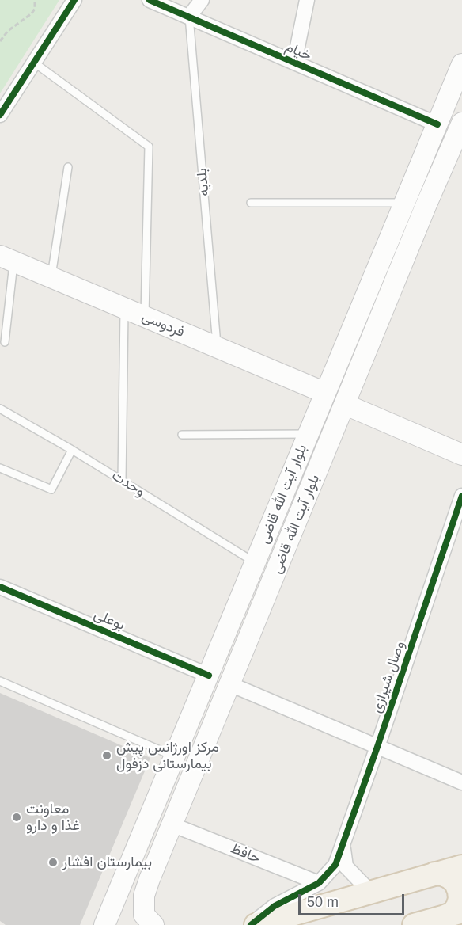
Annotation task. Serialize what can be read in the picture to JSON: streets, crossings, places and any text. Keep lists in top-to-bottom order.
{
  "streets": {
    "main road": ["فردوسی", "بلوار آیت‌ الله قاضی", "بلوار آیت ‌الله قاضی"],
    "street": [
      "خیام",
      "بوعلی",
      "وصال شیرازی",
      "حافظ"
    ],
    "lane": ["بلدیه", "وحدت"]
  },
  "crossings": [
    ["خیام", "بلدیه"],
    ["خیام", "بلوار آیت‌ الله قاضی"],
    ["بلدیه", "فردوسی"],
    ["فردوسی", "بلوار آیت‌ الله قاضی"],
    ["وحدت", "بلوار آیت‌ الله قاضی"],
    ["بلوار آیت‌ الله قاضی", "بوعلی"],
    ["بلوار آیت ‌الله قاضی", "حافظ"],
    ["وصال شیرازی", "حافظ"]
  ],
  "places": ["مرکز اورژانس پیش بیمارستانی دزفول", "معاونت غذا و دارو", "بیمارستان افشار"],
  "scale_bar": "50 m"
}
